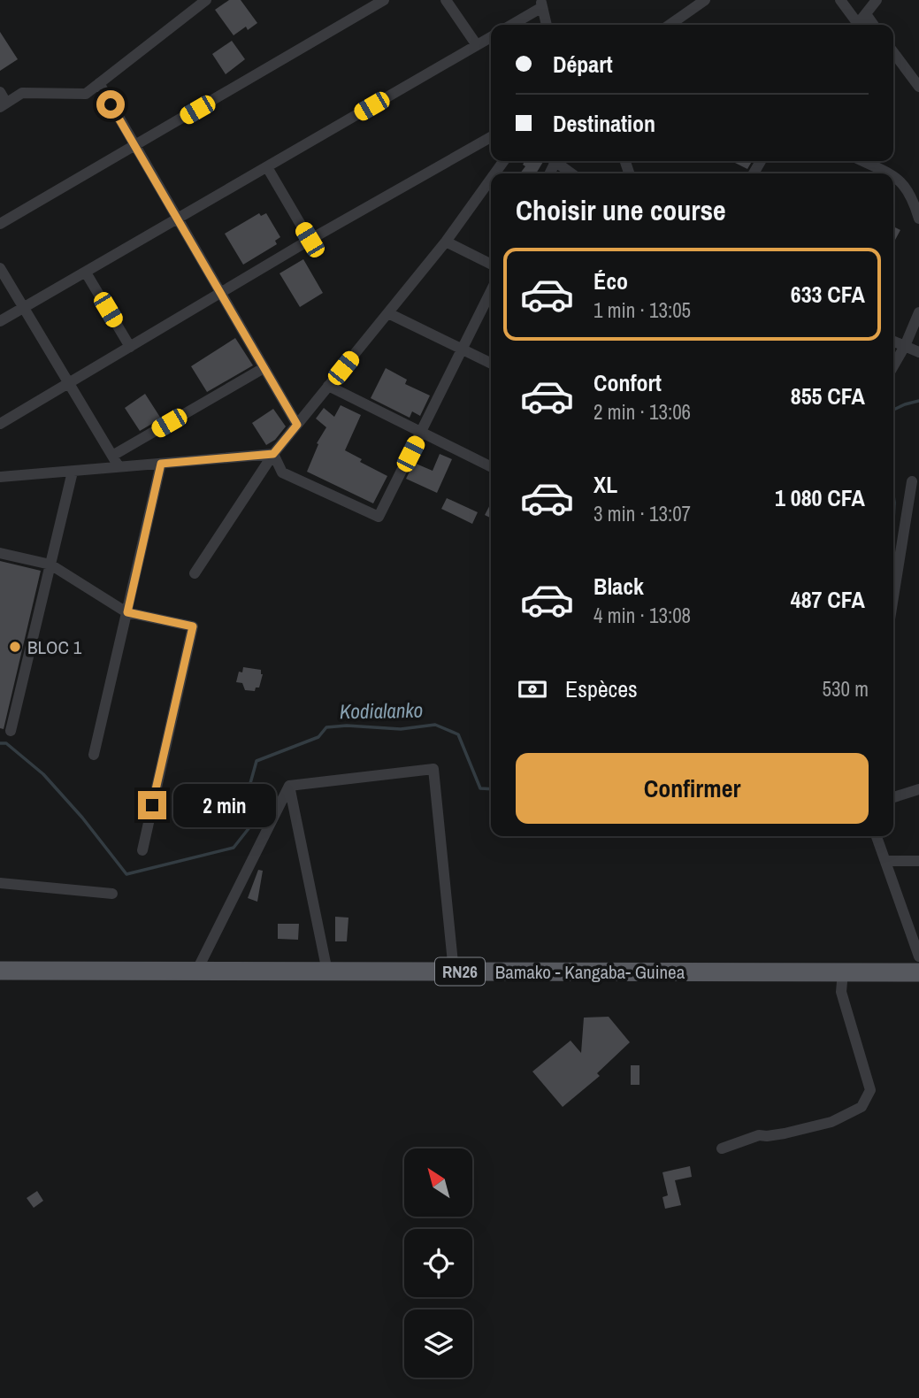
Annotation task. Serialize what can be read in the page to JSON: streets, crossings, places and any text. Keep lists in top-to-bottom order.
{
  "streets": {
    "main road": ["RN26", "Bamako - Kangaba- Guinea"]
  },
  "water": ["Kodialanko"],
  "places": ["BLOC 1"],
  "north": "top left",
  "page": {
    "banner": ["Départ", "Destination"],
    "heading": "Choisir une course",
    "list": [
      {
        "name": "Éco",
        "note": "1 min · 13:05",
        "value": "633 CFA"
      },
      {
        "name": "Confort",
        "note": "2 min · 13:06",
        "value": "855 CFA"
      },
      {
        "name": "XL",
        "note": "3 min · 13:07",
        "value": "1 080 CFA"
      },
      {
        "name": "Black",
        "note": "4 min · 13:08",
        "value": "487 CFA"
      }
    ],
    "pay": ["Espèces", "530 m"],
    "buttons": "Confirmer",
    "bubble": "2 min"
  }
}
